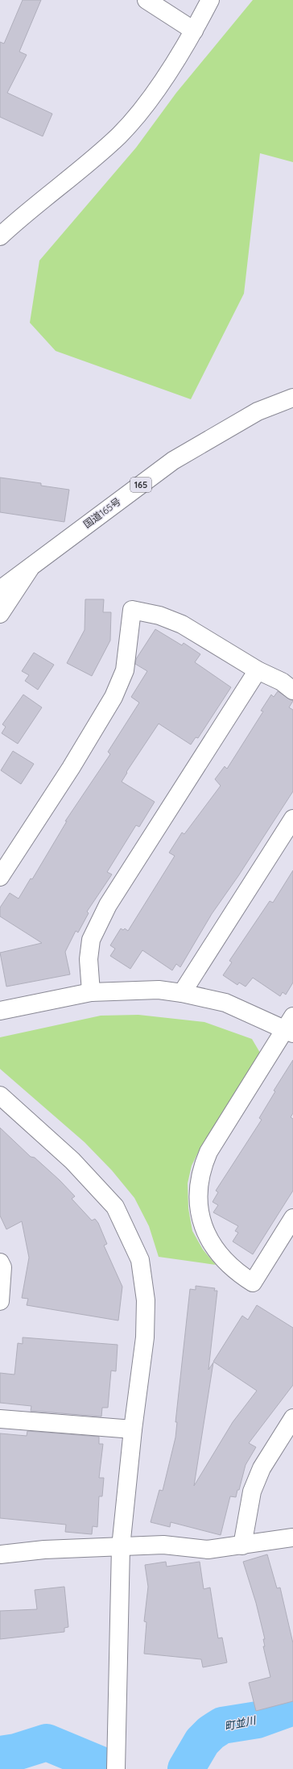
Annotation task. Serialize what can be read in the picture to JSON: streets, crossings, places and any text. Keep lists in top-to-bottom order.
{
  "streets": {
    "main road": ["165", "国道165号"]
  },
  "water": ["町並川"]
}
